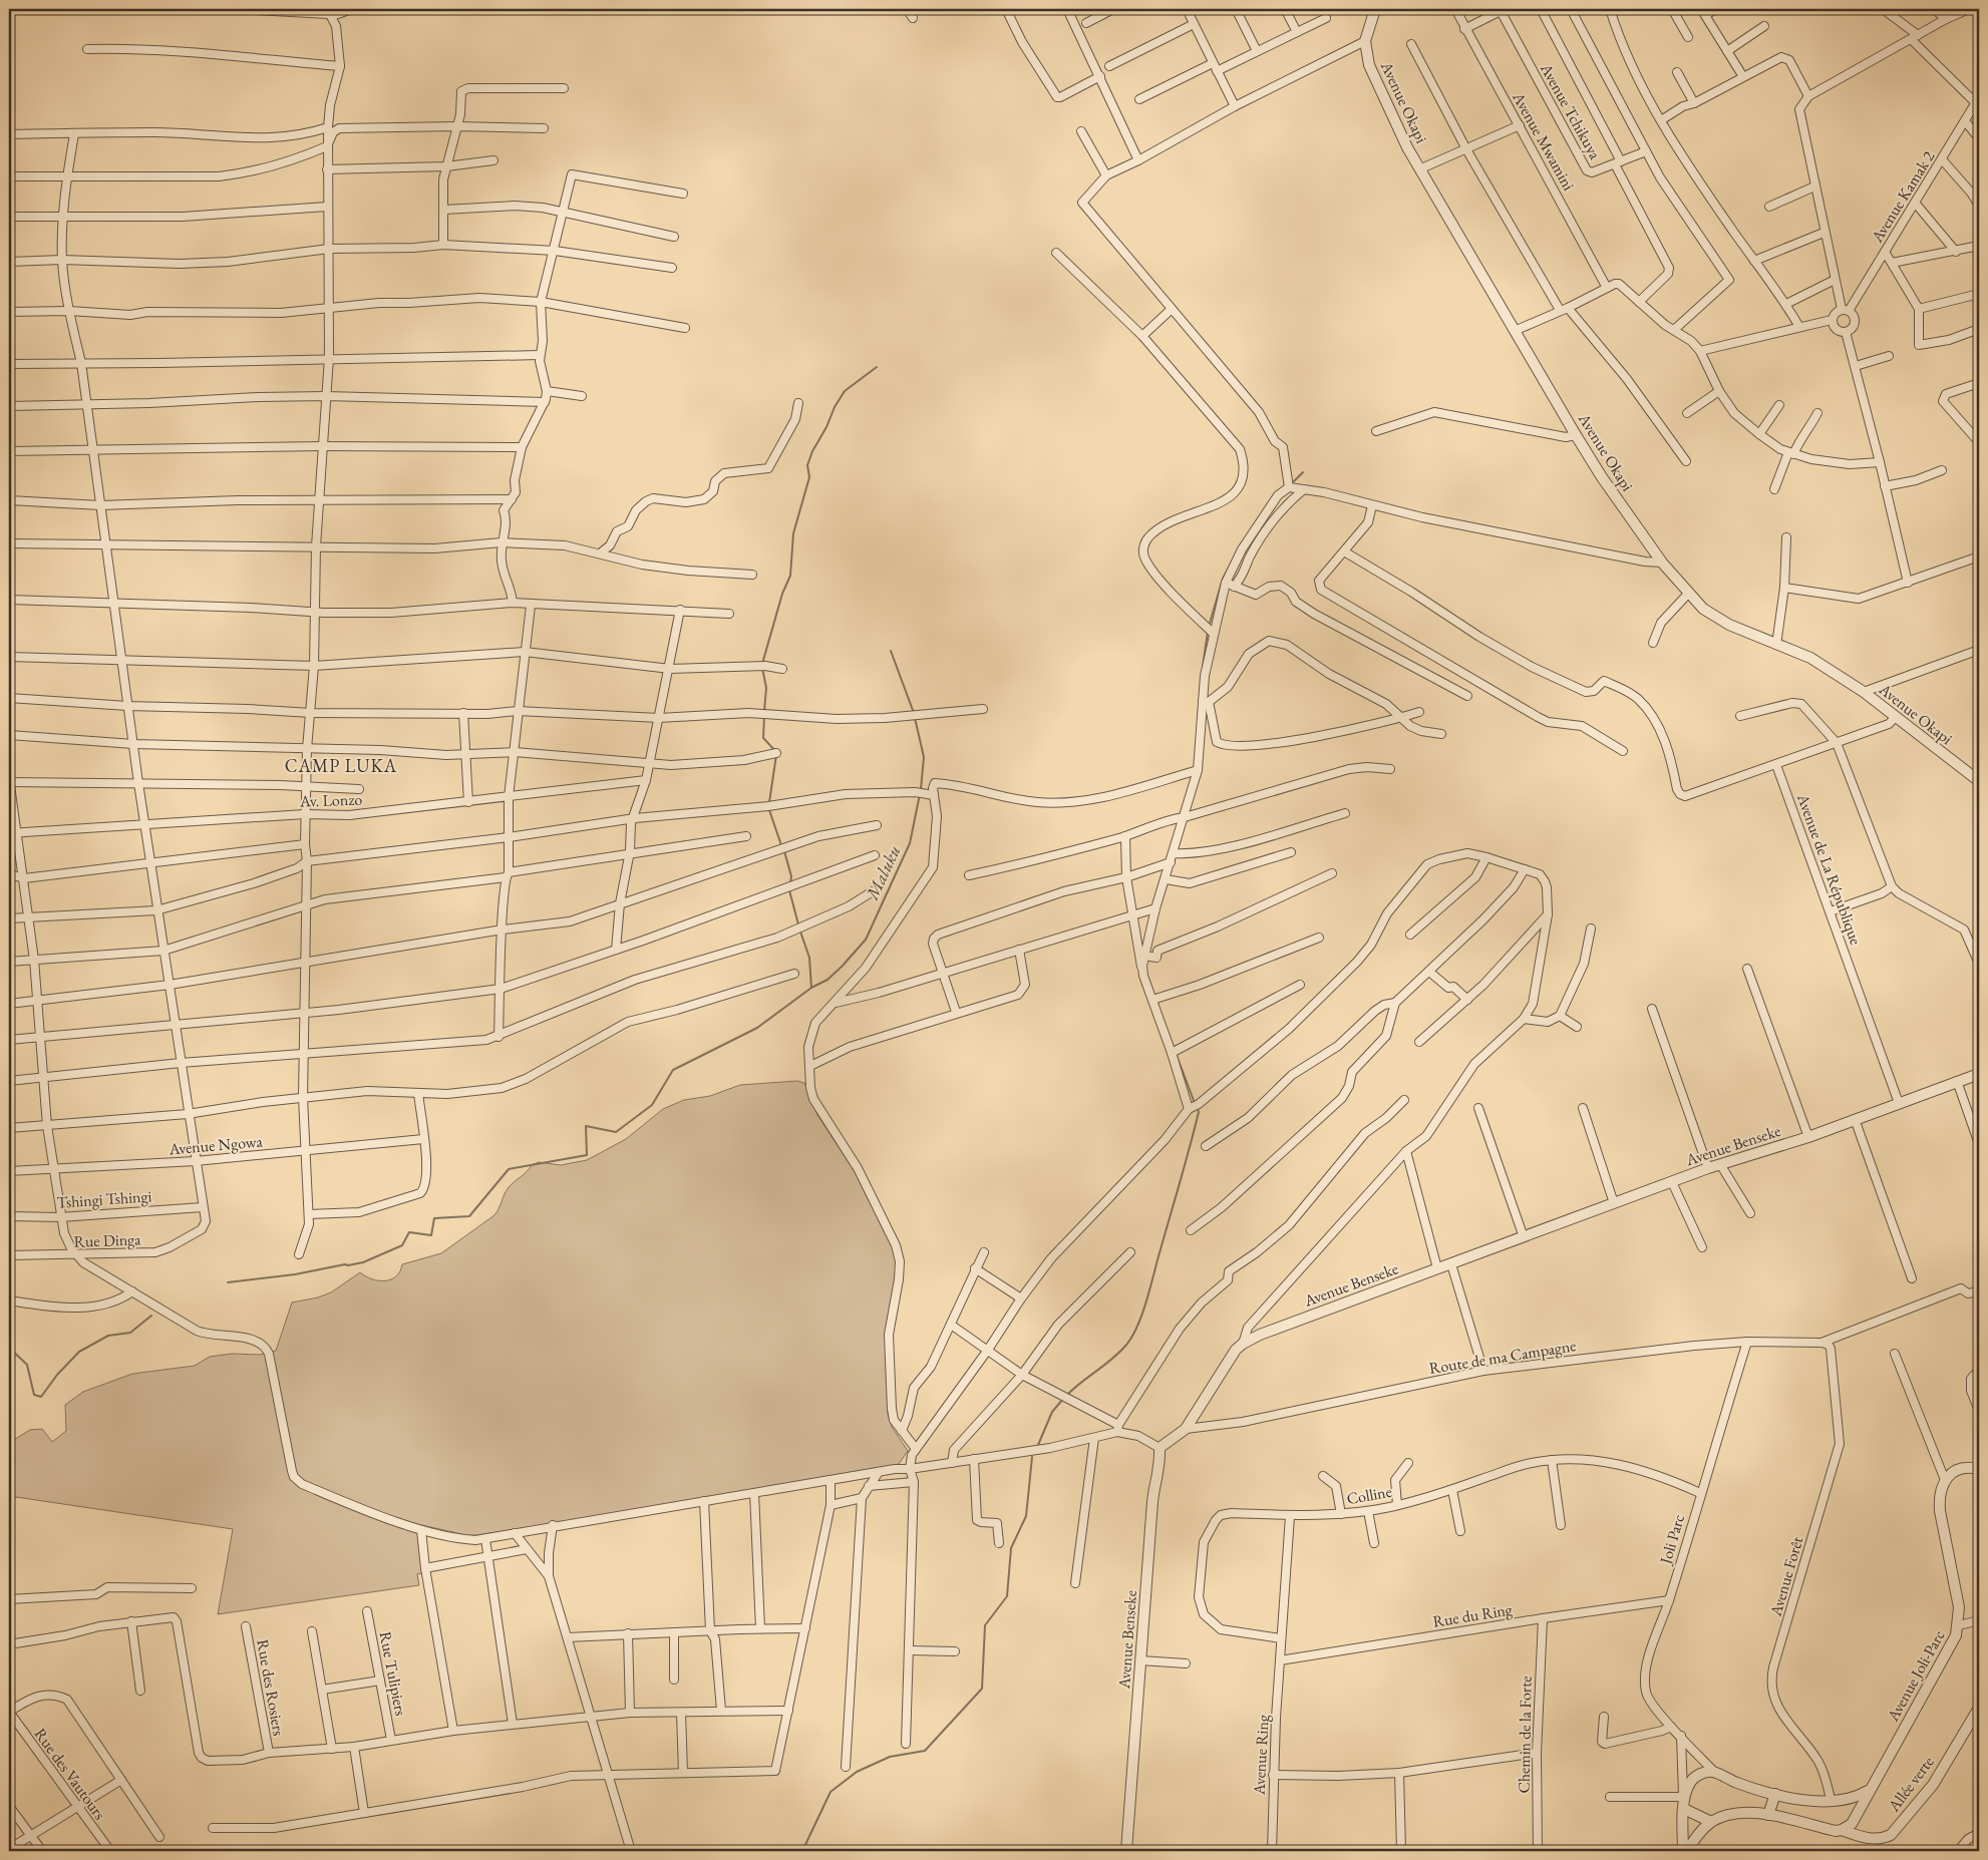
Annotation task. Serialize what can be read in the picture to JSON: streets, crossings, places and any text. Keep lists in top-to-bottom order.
{
  "streets": {
    "street": [
      "Avenue Okapi",
      "Avenue Tchikuya",
      "Avenue Mwamini",
      "Avenue Kamak 2",
      "Av. Lonzo",
      "Avenue de La République",
      "Avenue Ngowa",
      "Avenue Benseke",
      "Tshingi Tshingi",
      "Rue Dinga",
      "Route de ma Campagne",
      "Colline",
      "Joli Parc",
      "Avenue Forêt",
      "Rue du Ring",
      "Rue Tulipiers",
      "Avenue Joli-Parc",
      "Rue des Rosiers",
      "Chemin de la Forte",
      "Avenue Ring",
      "Rue des Vautours",
      "Allée verte"
    ]
  },
  "crossings": [
    ["Avenue de La République", "Avenue Benseke"],
    ["Avenue Benseke", "Route de ma Campagne"],
    ["Tshingi Tshingi", "Rue Dinga"],
    ["Route de ma Campagne", "Joli Parc"],
    ["Route de ma Campagne", "Avenue Forêt"],
    ["Colline", "Joli Parc"],
    ["Colline", "Avenue Ring"],
    ["Joli Parc", "Rue du Ring"],
    ["Rue du Ring", "Chemin de la Forte"],
    ["Rue du Ring", "Avenue Ring"],
    ["Avenue Joli-Parc", "Allée verte"]
  ],
  "districts": ["CAMP LUKA"],
  "water": ["Maluku"]
}
